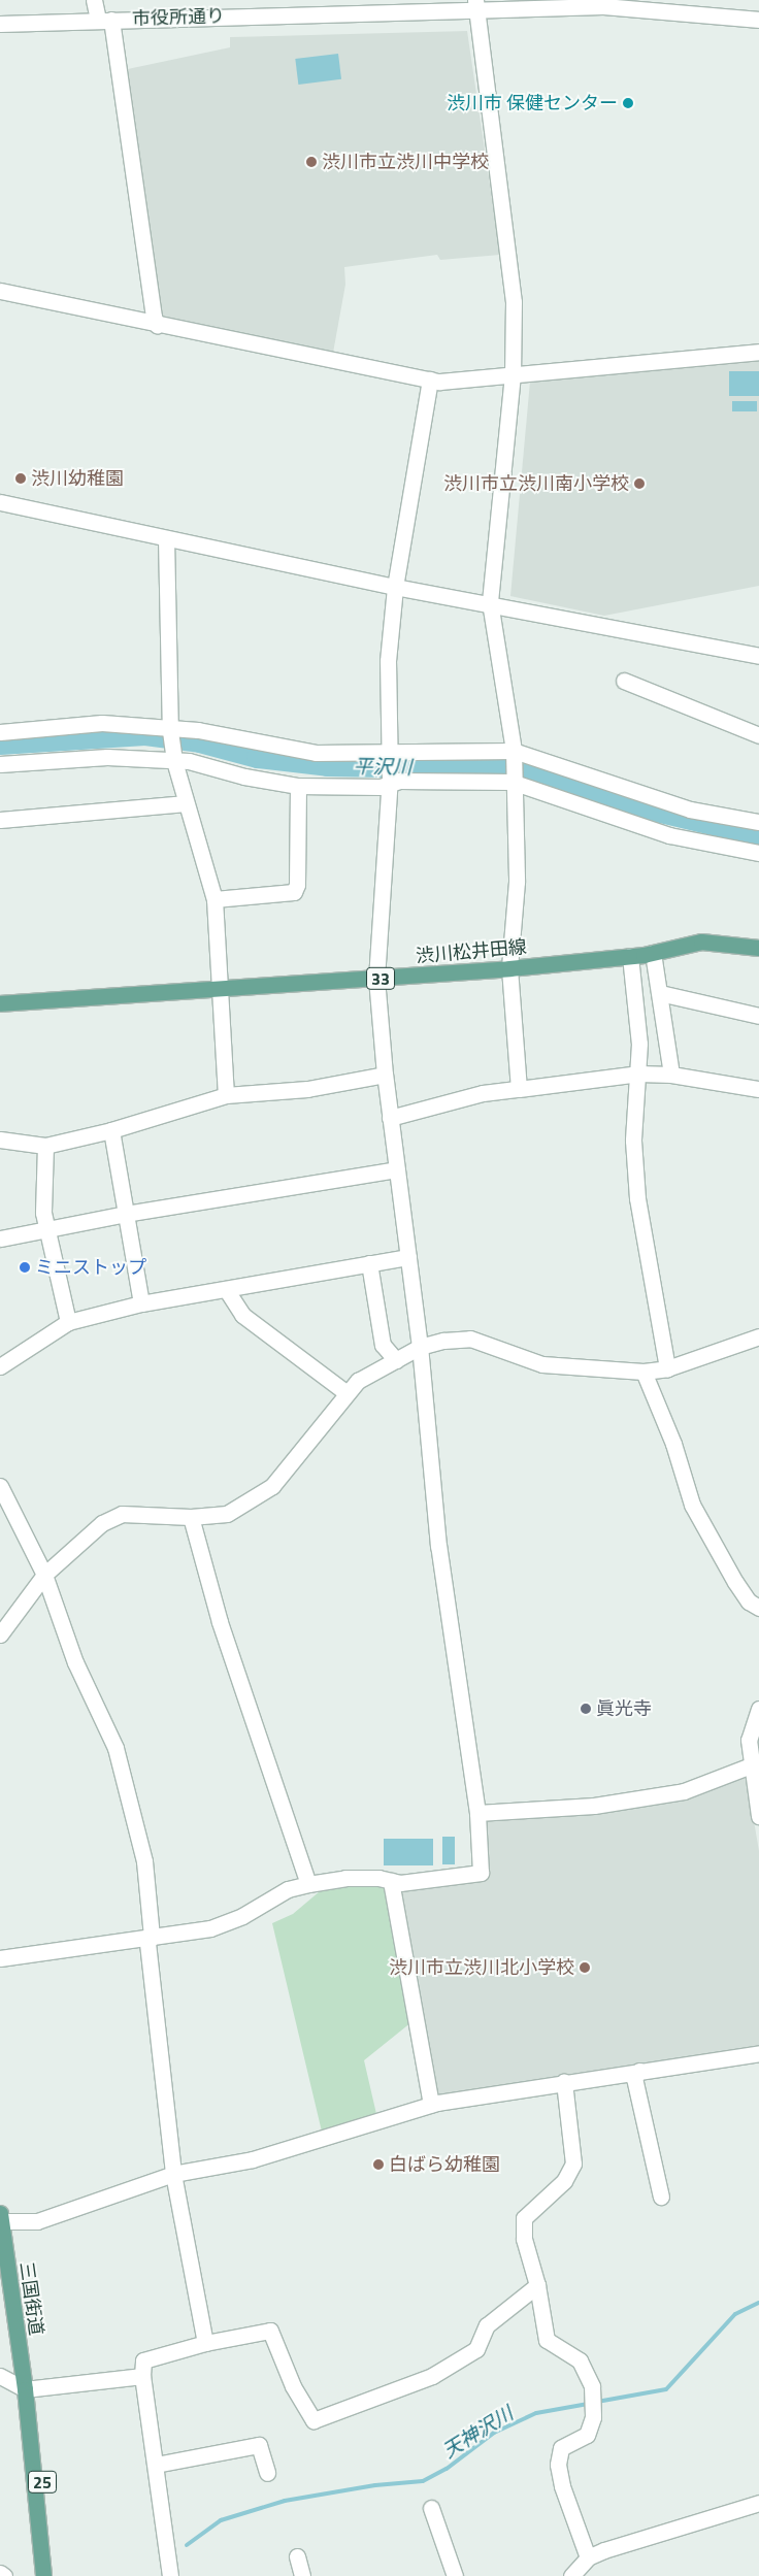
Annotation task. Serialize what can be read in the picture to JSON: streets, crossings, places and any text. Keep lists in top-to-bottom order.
{
  "streets": {
    "main road": [
      "渋川松井田線",
      "33",
      "三国街道",
      "25"
    ],
    "street": ["市役所通り"]
  },
  "water": ["平沢川", "天神沢川"],
  "places": [
    "渋川市 保健センター",
    "渋川市立渋川中学校",
    "渋川幼稚園",
    "渋川市立渋川南小学校",
    "ミニストップ",
    "眞光寺",
    "渋川市立渋川北小学校",
    "白ばら幼稚園"
  ]
}
